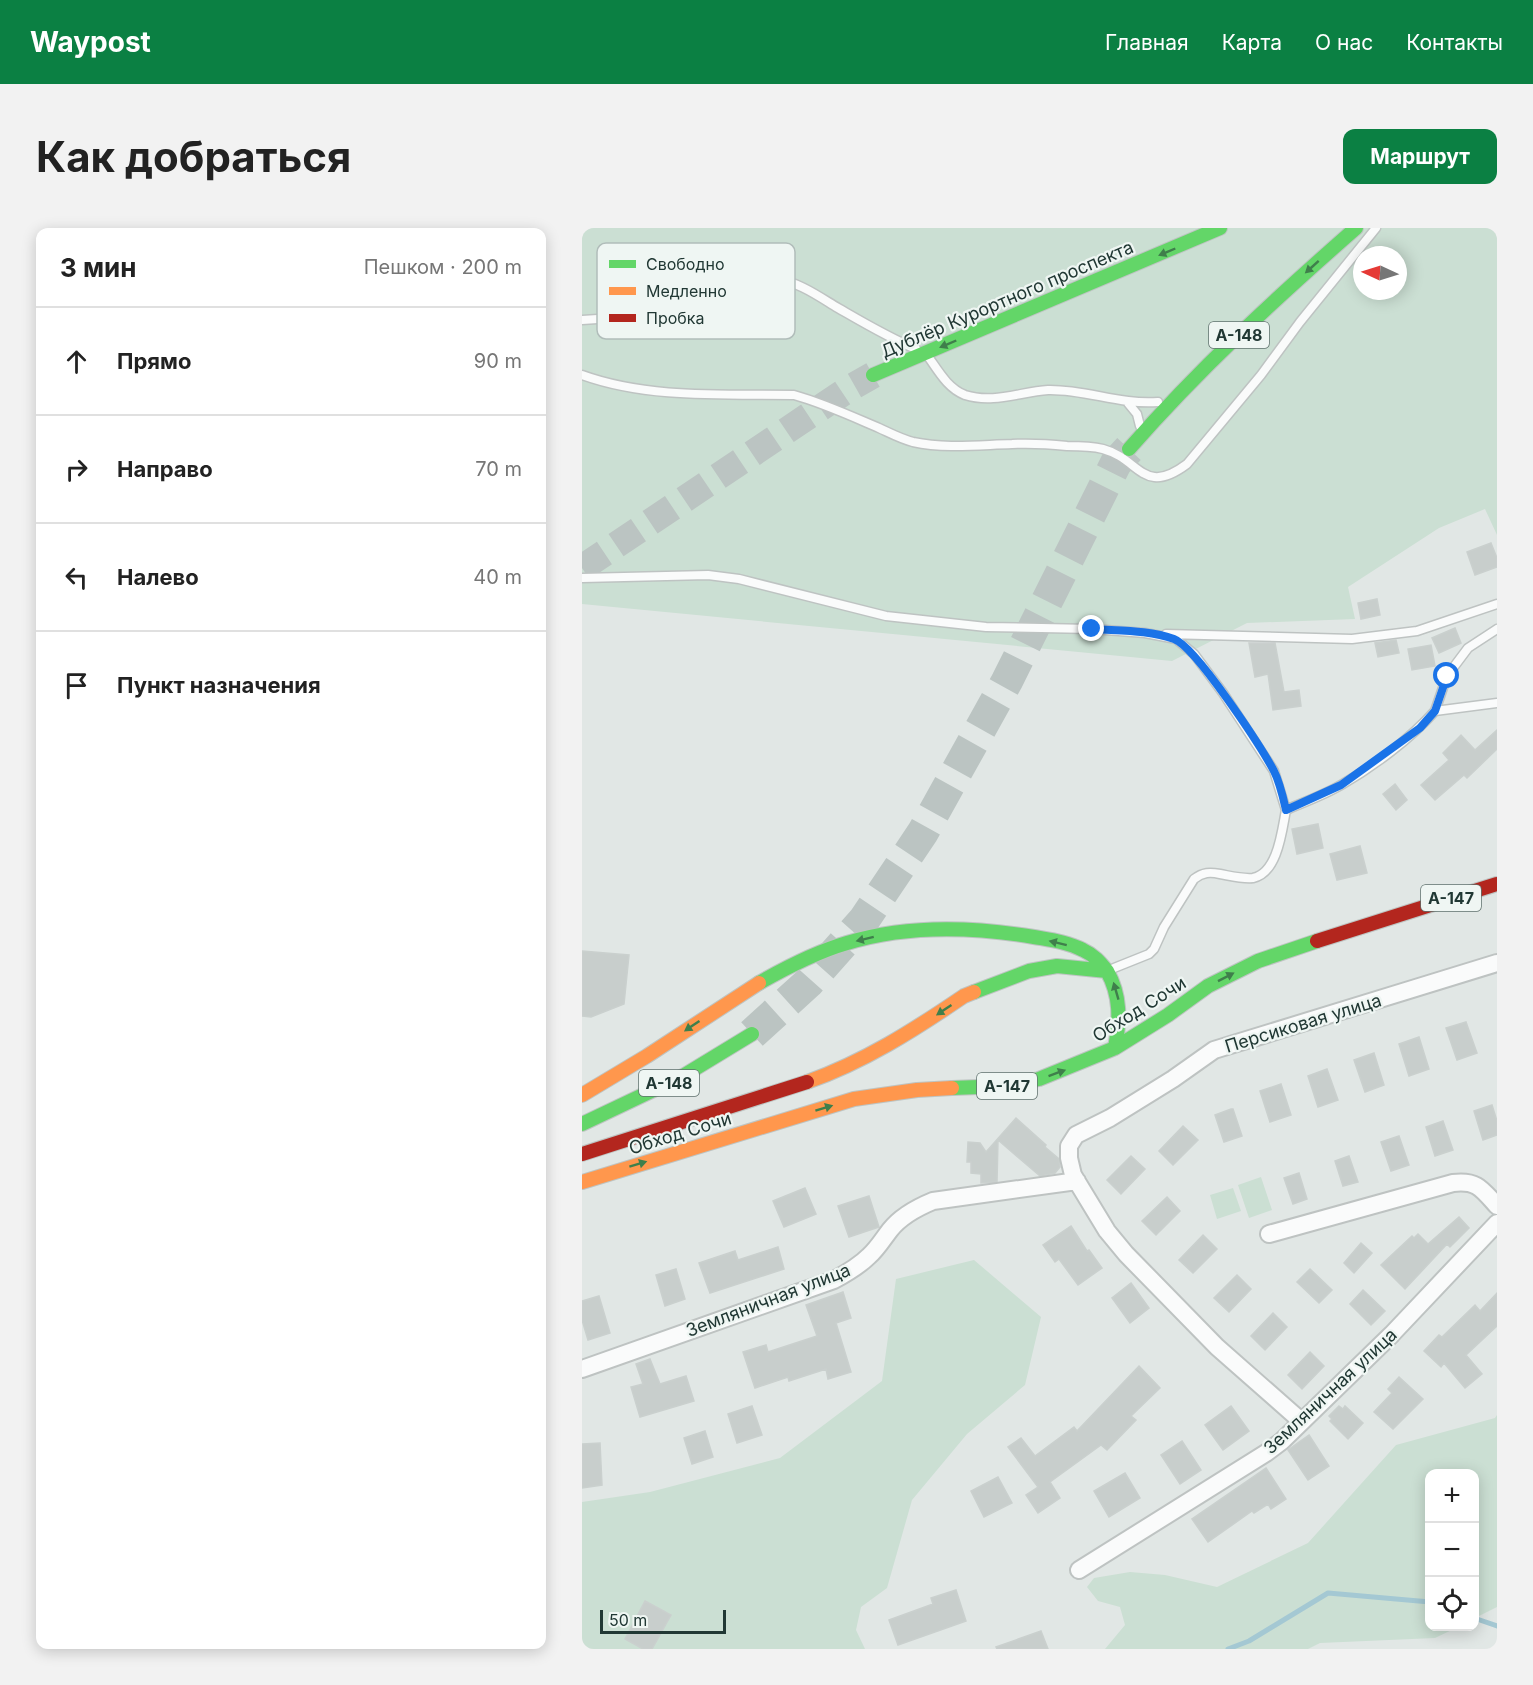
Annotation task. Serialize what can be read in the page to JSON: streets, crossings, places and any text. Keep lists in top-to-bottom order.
{
  "streets": {
    "main road": [
      "Дублёр Курортного проспекта",
      "А-148",
      "А-147",
      "Обход Сочи"
    ],
    "street": ["Персиковая улица", "Земляничная улица"]
  },
  "crossings": [
    ["Персиковая улица", "Земляничная улица"]
  ],
  "one_way": ["Дублёр Курортного проспекта"],
  "legend": ["Свободно", "Медленно", "Пробка"],
  "scale_bar": "50 m",
  "north": "left",
  "page": {
    "header": "Waypost",
    "nav": [
      "Главная",
      "Карта",
      "О нас",
      "Контакты"
    ],
    "buttons": "Маршрут",
    "title": "Как добраться",
    "heading": ["3 мин", "Пешком · 200 m"],
    "list": [
      ["Прямо", "90 m"],
      ["Направо", "70 m"],
      ["Налево", "40 m"],
      "Пункт назначения"
    ],
    "map_buttons": ["+", "−"],
    "scale": "50 m"
  }
}
